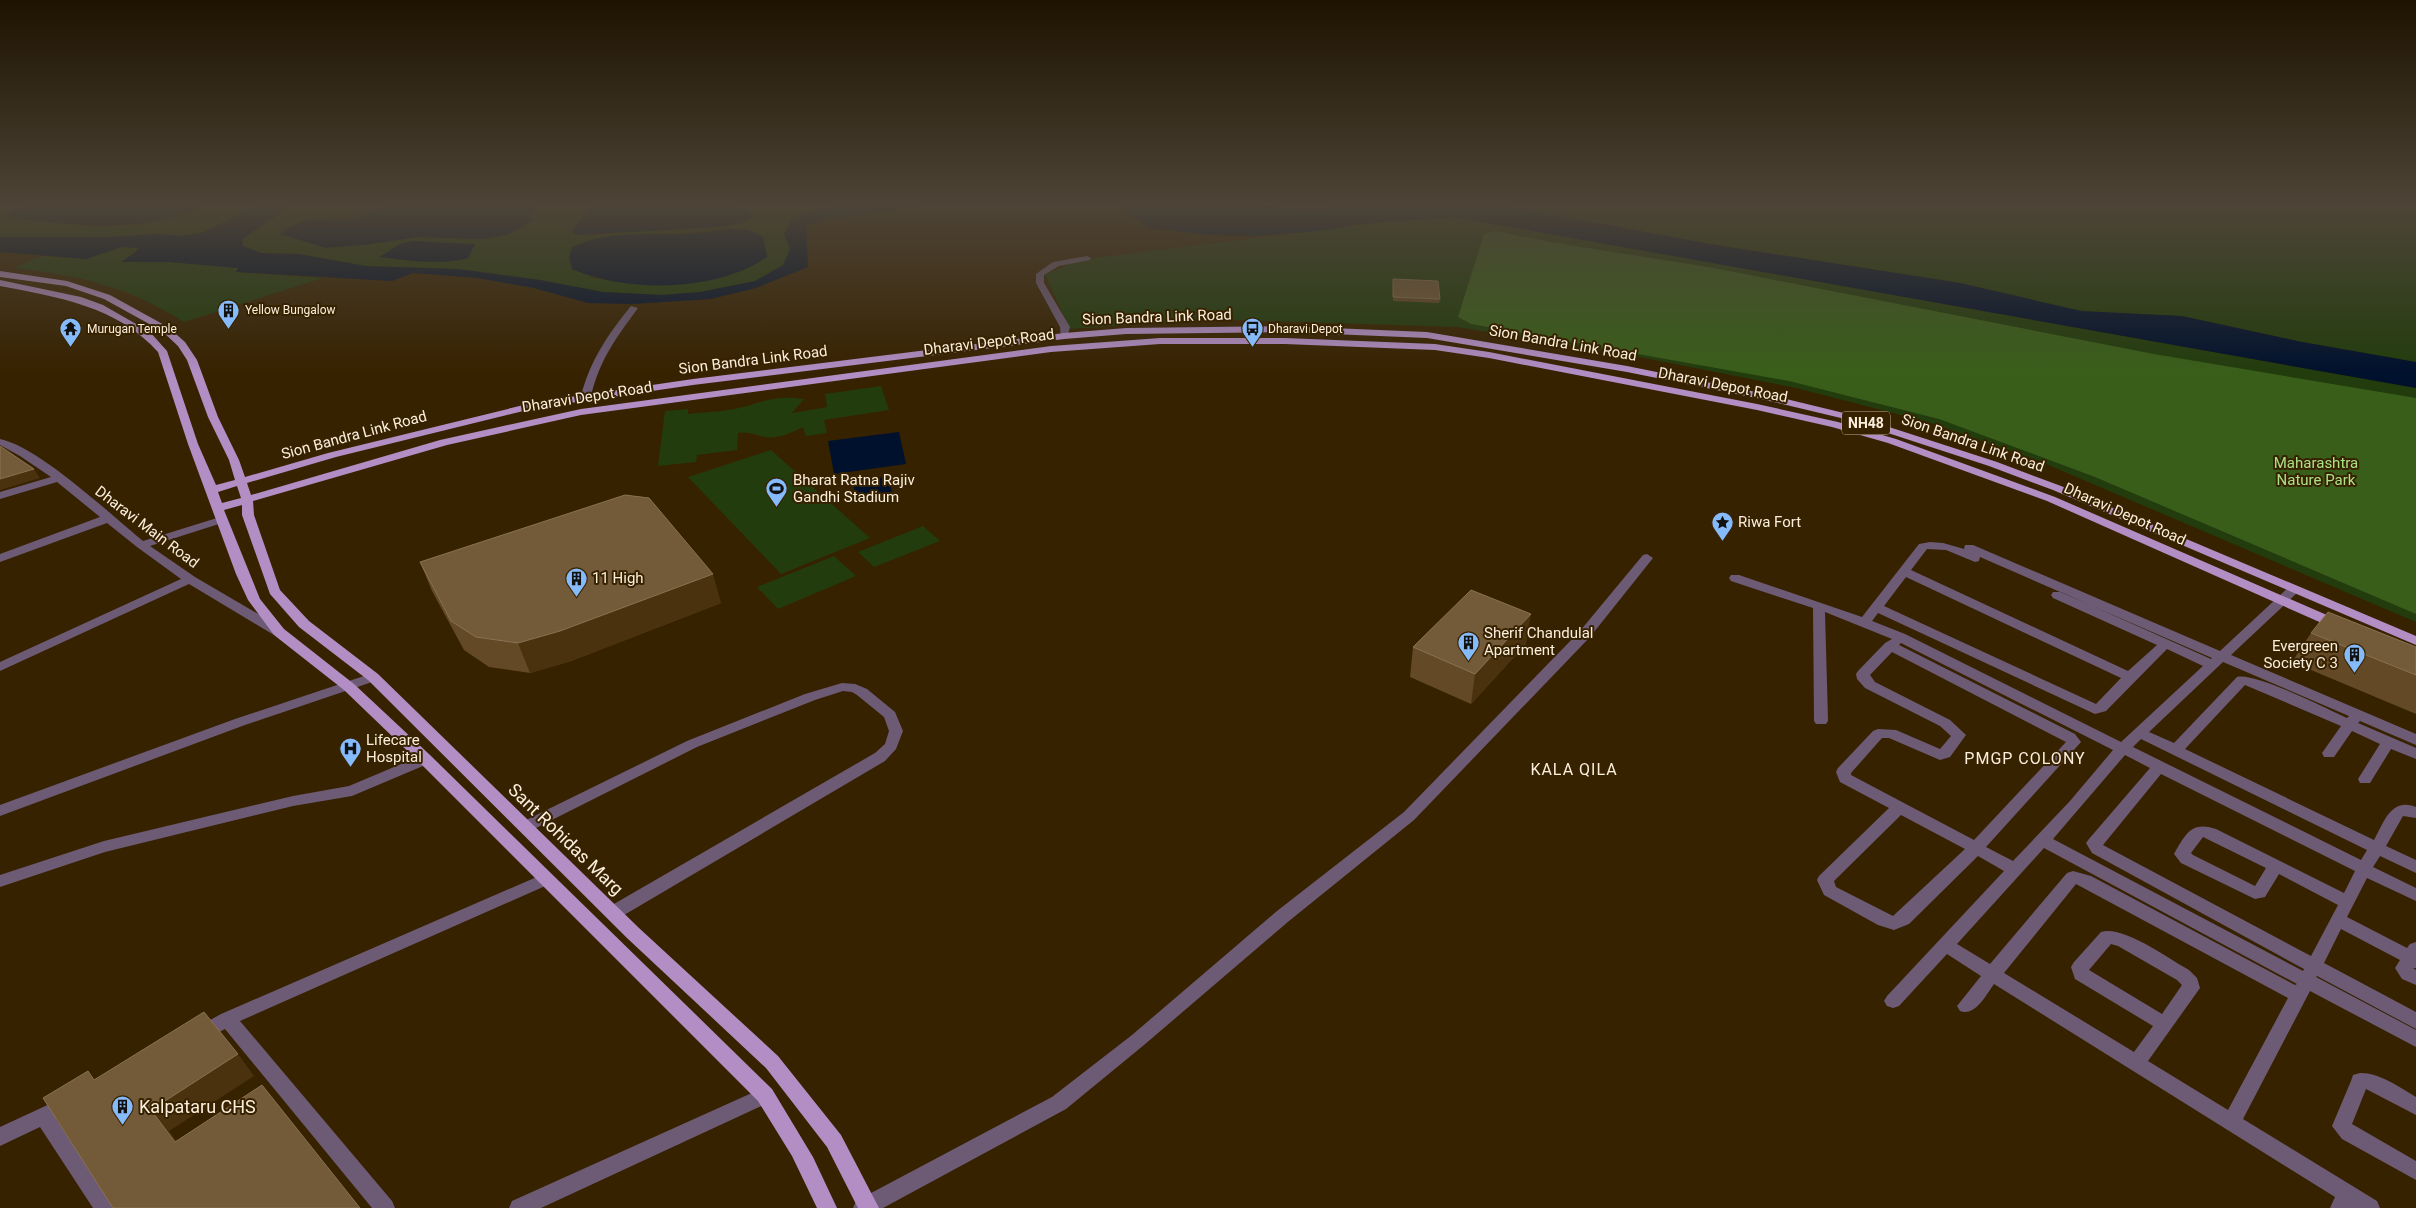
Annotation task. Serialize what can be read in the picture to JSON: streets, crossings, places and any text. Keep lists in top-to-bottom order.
{
  "streets": {
    "main road": [
      "Sion Bandra Link Road",
      "Dharavi Depot Road",
      "NH48",
      "Sant Rohidas Marg"
    ],
    "street": ["Dharavi Main Road"]
  },
  "crossings": [
    ["Sion Bandra Link Road", "Sant Rohidas Marg"],
    ["Dharavi Depot Road", "Sant Rohidas Marg"]
  ],
  "districts": ["PMGP COLONY", "KALA QILA"],
  "parks": ["Maharashtra Nature Park"],
  "places": {
    "building": [
      "Yellow Bungalow",
      "11 High",
      "Sherif Chandulal Apartment",
      "Evergreen Society C 3",
      "Kalpataru CHS"
    ],
    "temple": ["Murugan Temple"],
    "bus stop": ["Dharavi Depot"],
    "sports": ["Bharat Ratna Rajiv Gandhi Stadium"],
    "place": ["Riwa Fort"],
    "hospital": ["Lifecare Hospital"]
  }
}
